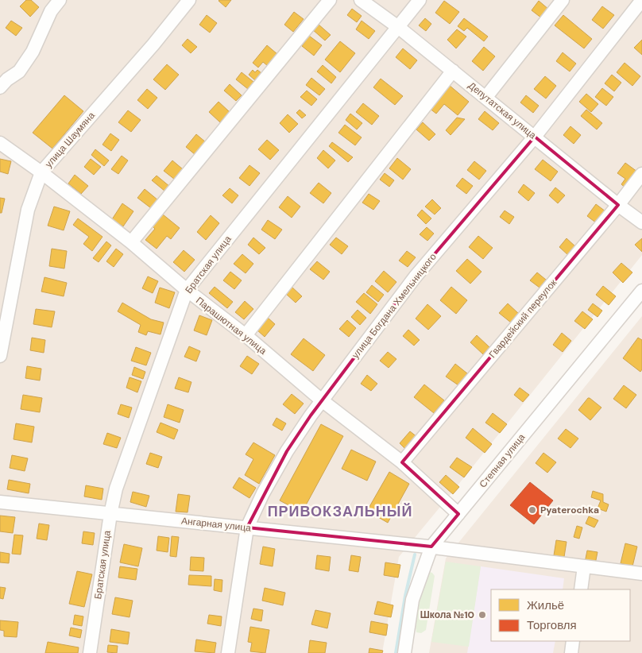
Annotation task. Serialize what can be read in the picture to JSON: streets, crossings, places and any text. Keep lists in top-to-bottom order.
{
  "streets": {
    "street": [
      "Депутатская улица",
      "улица Шаумяна",
      "Братская улица",
      "улица Богдана Хмельницкого",
      "Гвардейский переулок",
      "Парашютная улица",
      "Степная улица",
      "Ангарная улица"
    ]
  },
  "crossings": [
    ["Депутатская улица", "Братская улица"],
    ["Депутатская улица", "улица Богдана Хмельницкого"],
    ["Депутатская улица", "Гвардейский переулок"],
    ["улица Шаумяна", "Парашютная улица"],
    ["Братская улица", "Парашютная улица"],
    ["Братская улица", "Ангарная улица"],
    ["улица Богдана Хмельницкого", "Парашютная улица"],
    ["улица Богдана Хмельницкого", "Ангарная улица"],
    ["Гвардейский переулок", "Парашютная улица"],
    ["Парашютная улица", "Степная улица"],
    ["Степная улица", "Ангарная улица"]
  ],
  "districts": ["ПРИВОКЗАЛЬНЫЙ"],
  "places": ["Pyaterochka", "Школа №10"],
  "legend": ["Жильё", "Торговля"]
}
